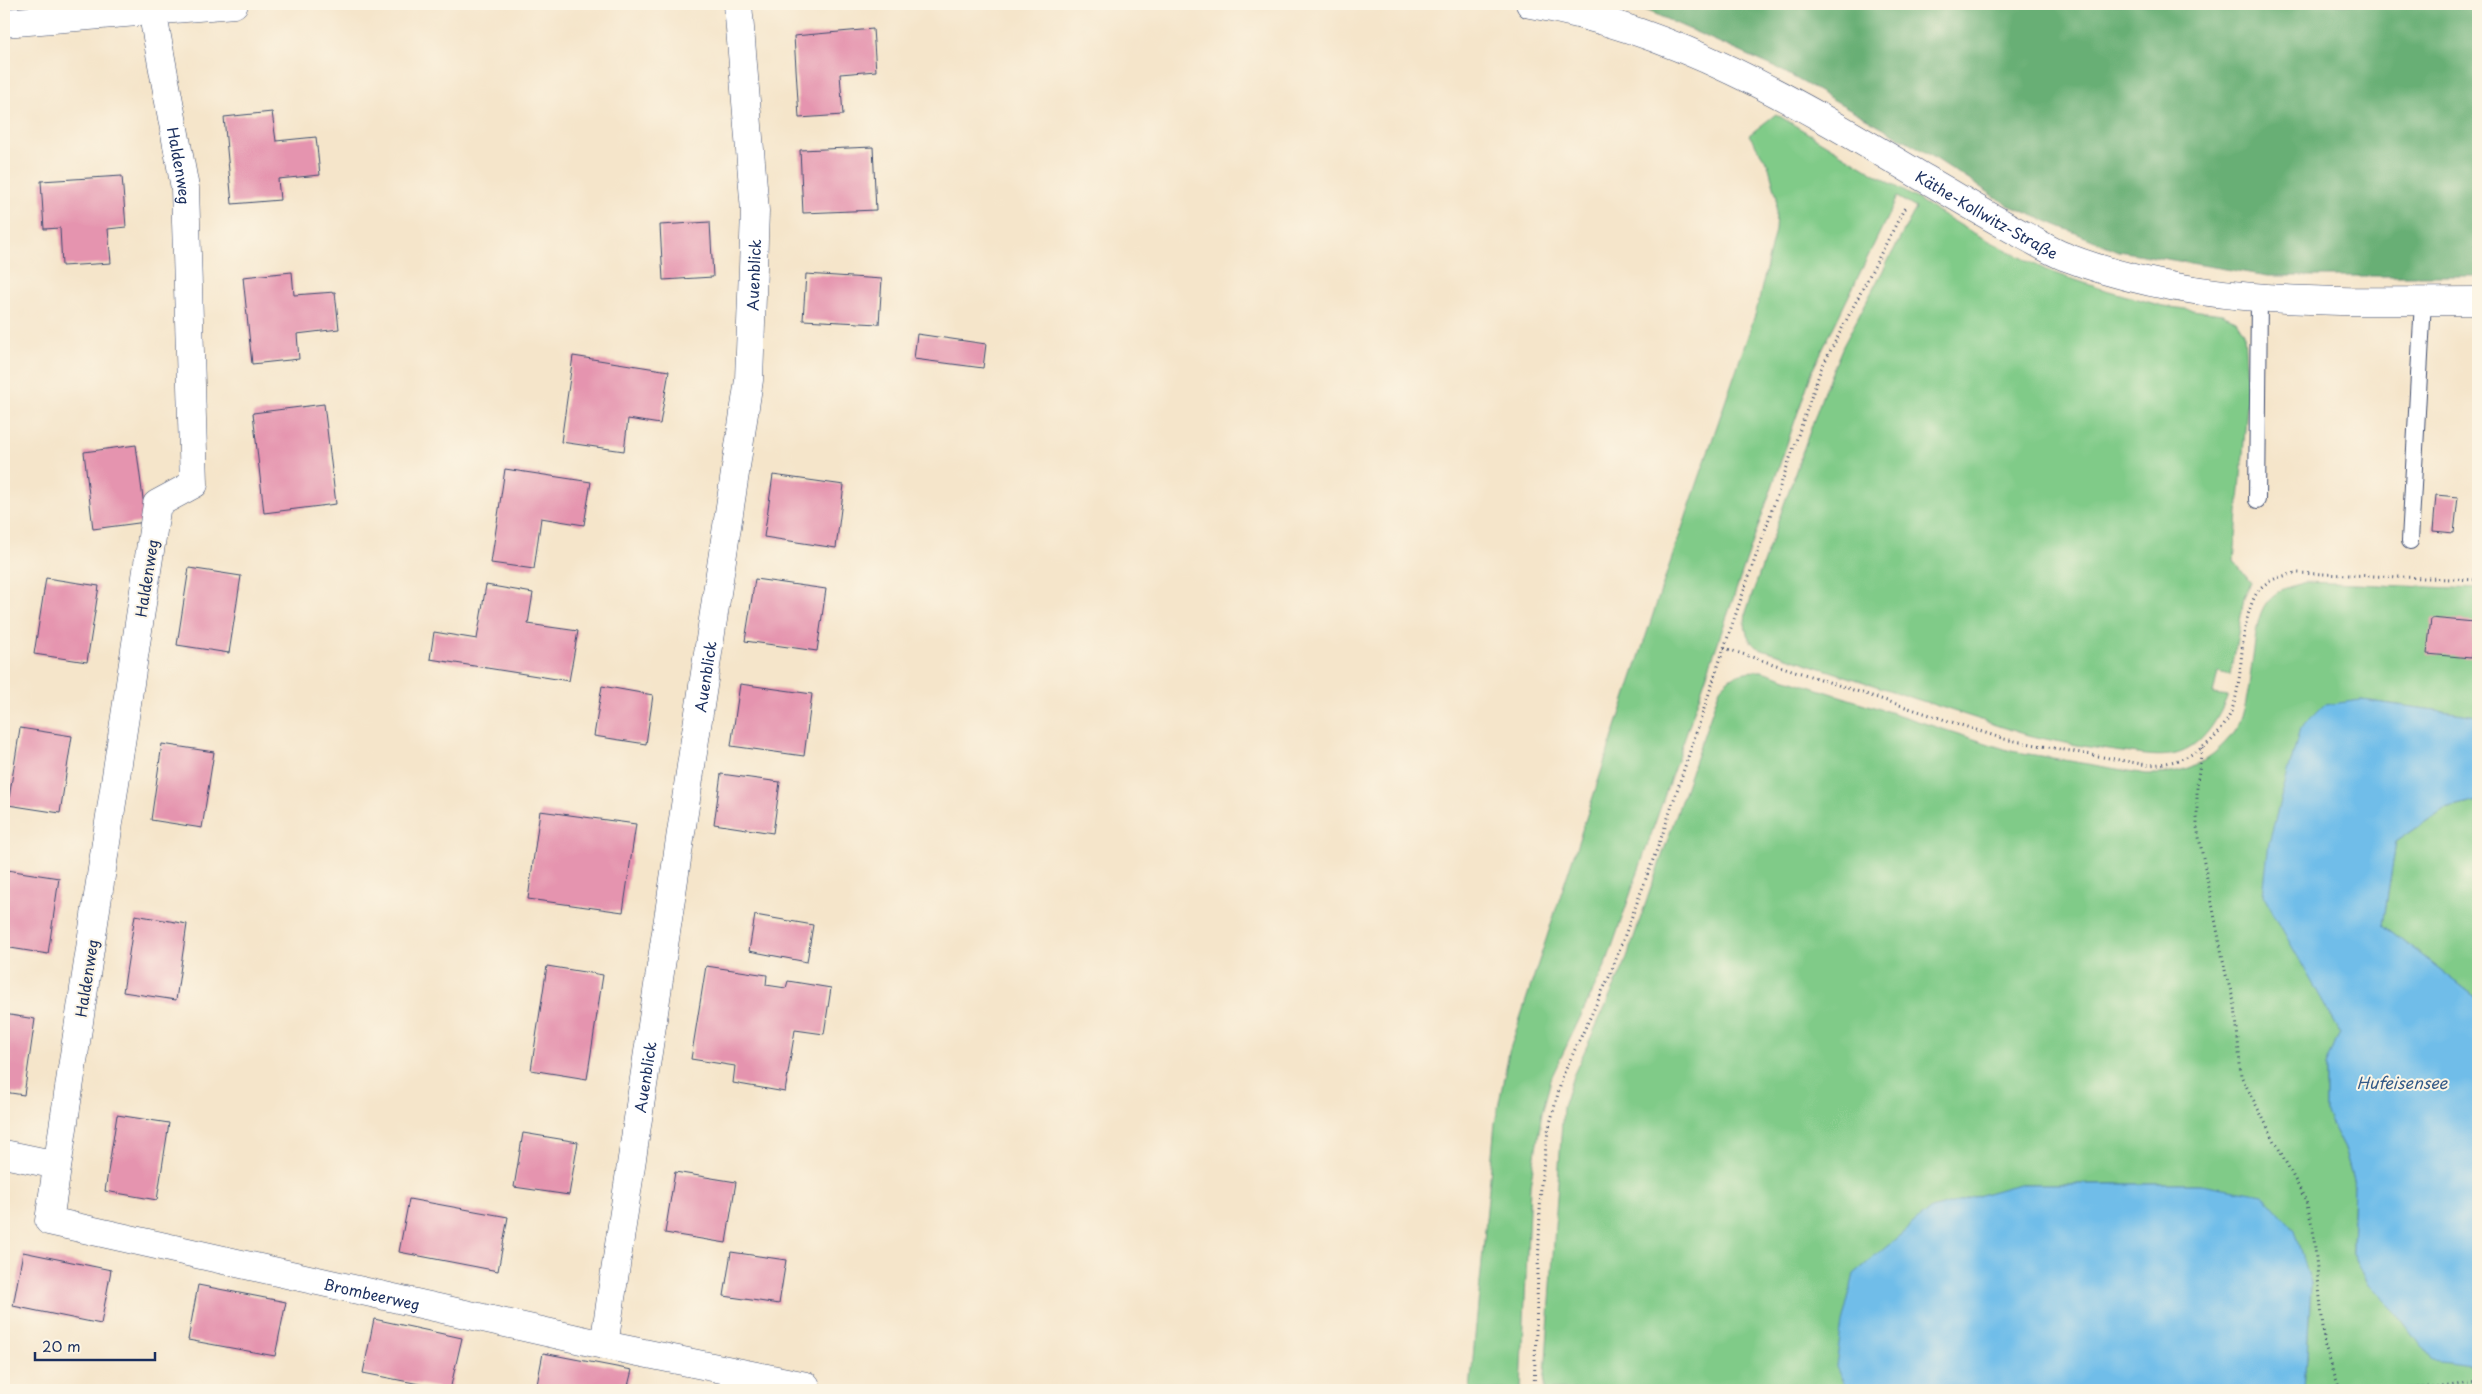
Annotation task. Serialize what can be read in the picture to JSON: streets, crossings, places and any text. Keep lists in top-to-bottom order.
{
  "streets": {
    "street": [
      "Haldenweg",
      "Käthe-Kollwitz-Straße",
      "Auenblick",
      "Brombeerweg"
    ]
  },
  "crossings": [
    ["Haldenweg", "Brombeerweg"],
    ["Auenblick", "Brombeerweg"]
  ],
  "water": ["Hufeisensee"],
  "scale_bar": "20 m"
}
